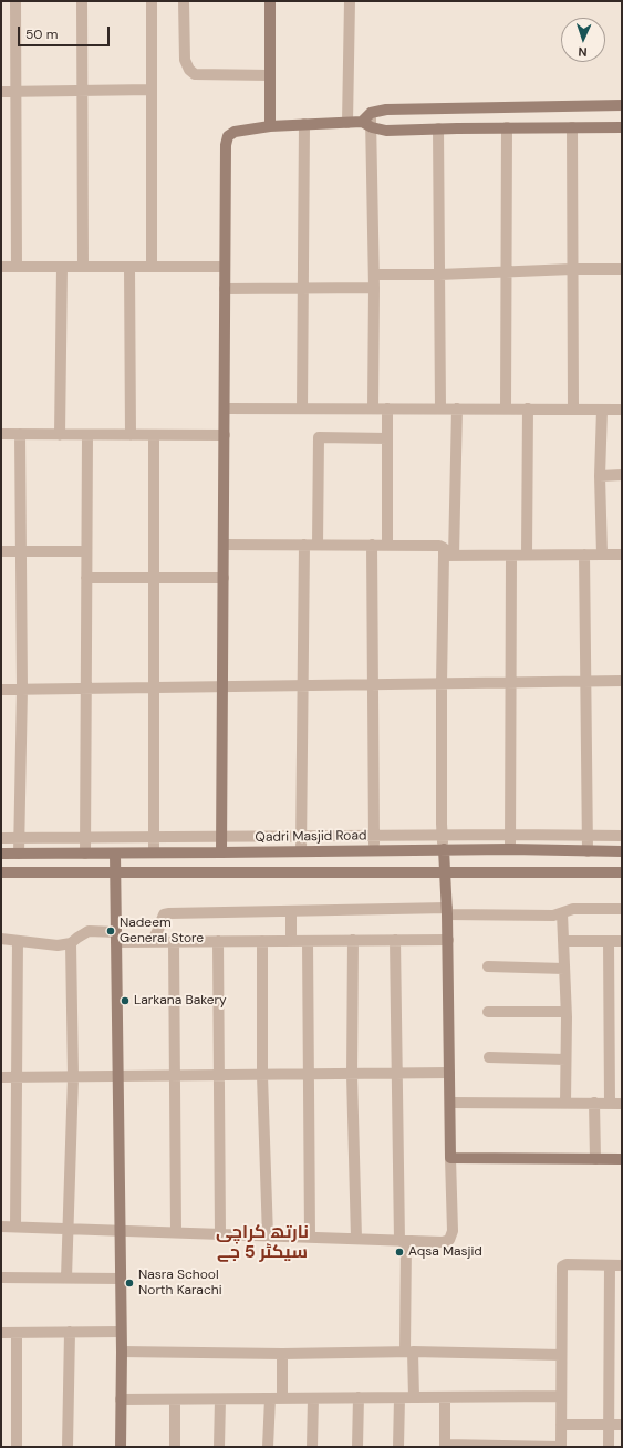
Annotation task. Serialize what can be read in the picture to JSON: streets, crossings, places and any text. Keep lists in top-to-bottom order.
{
  "streets": {
    "street": ["Qadri Masjid Road"]
  },
  "districts": ["نارتھ کراچی سیکٹر 5 جے"],
  "places": [
    "Nadeem General Store",
    "Larkana Bakery",
    "Aqsa Masjid",
    "Nasra School North Karachi"
  ],
  "scale_bar": "50 m",
  "north": "bottom"
}
